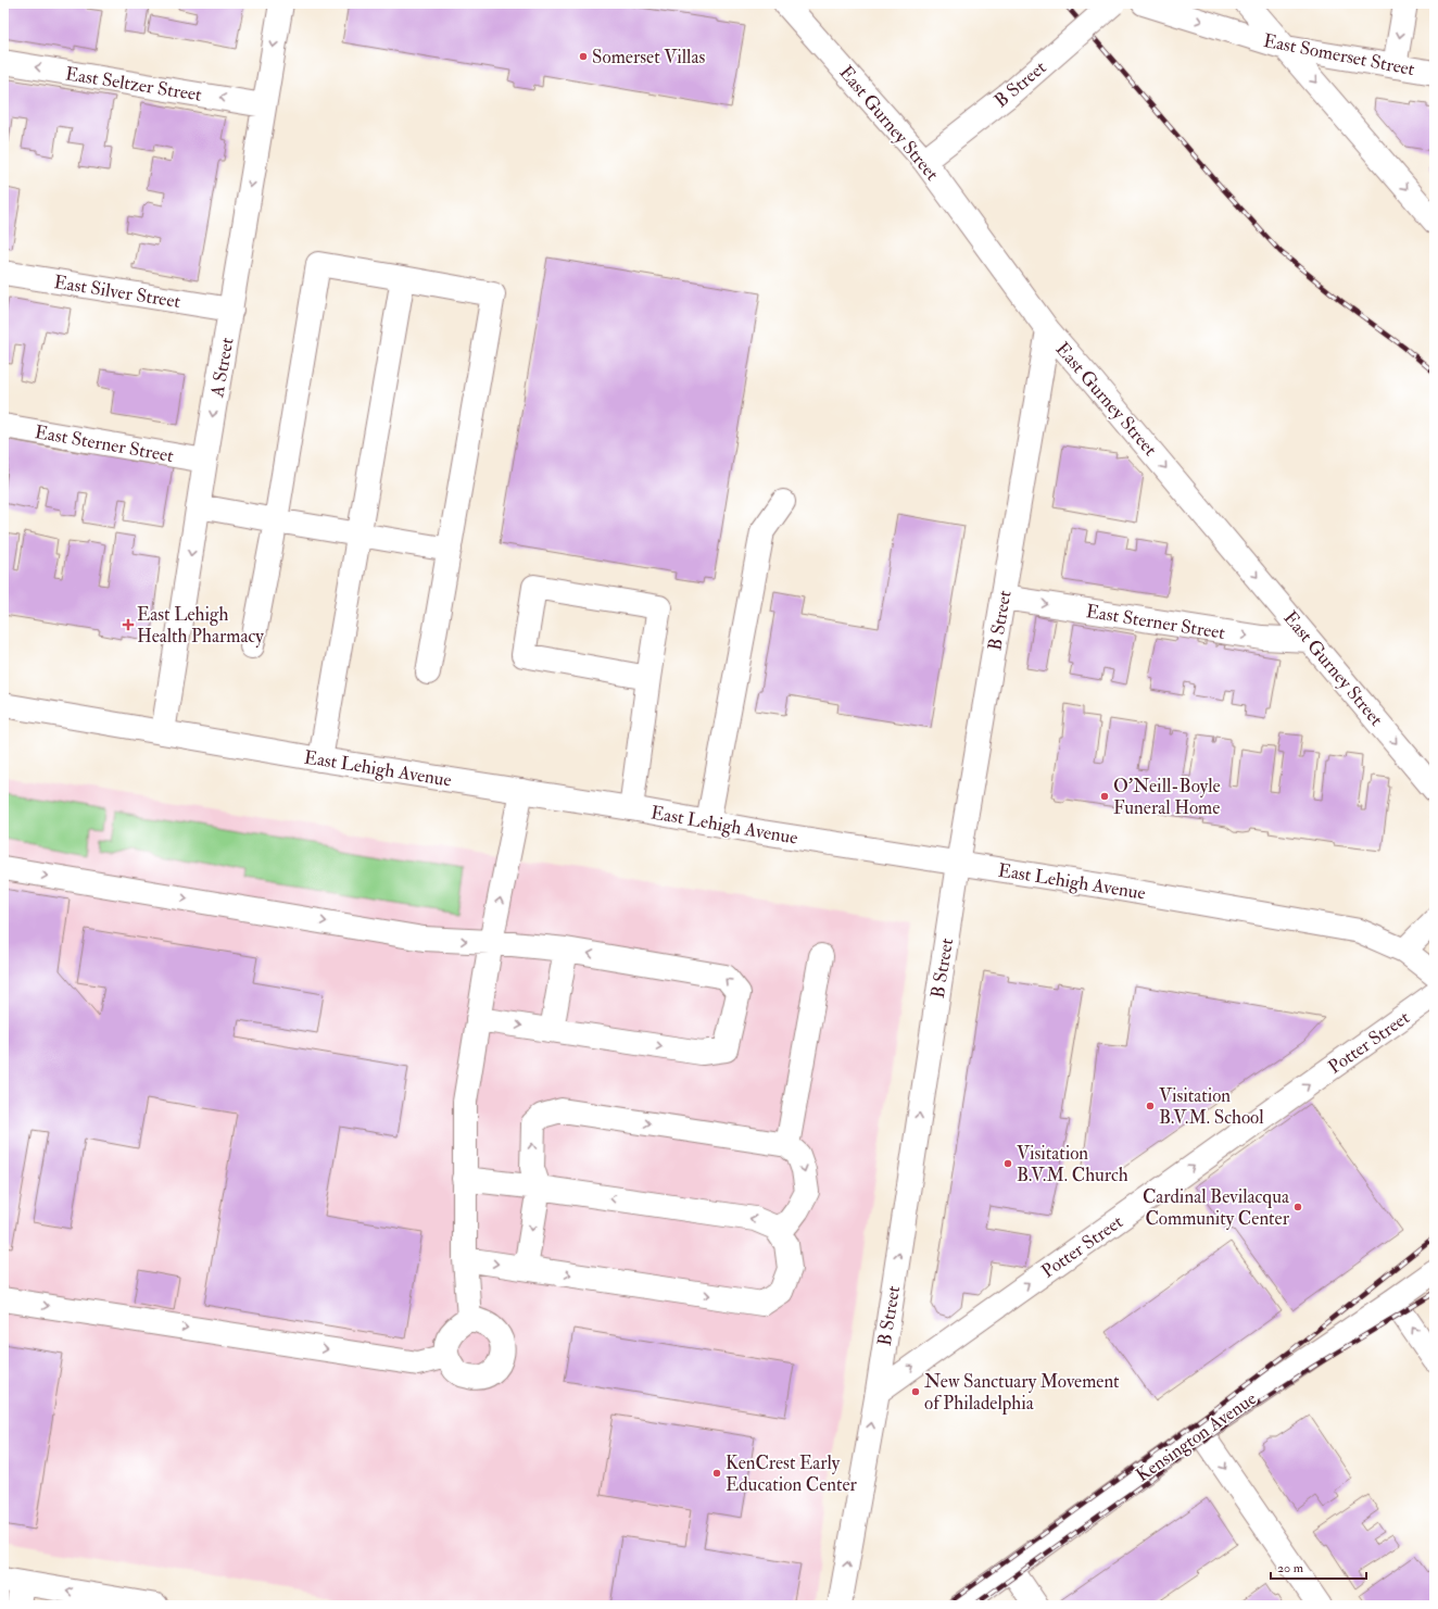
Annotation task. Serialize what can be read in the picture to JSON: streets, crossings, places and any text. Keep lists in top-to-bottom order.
{
  "streets": {
    "street": [
      "East Somerset Street",
      "East Seltzer Street",
      "B Street",
      "East Gurney Street",
      "East Silver Street",
      "A Street",
      "East Sterner Street",
      "East Lehigh Avenue",
      "Potter Street",
      "Kensington Avenue"
    ]
  },
  "crossings": [
    ["East Seltzer Street", "A Street"],
    ["B Street", "East Gurney Street"],
    ["B Street", "East Sterner Street"],
    ["B Street", "East Lehigh Avenue"],
    ["B Street", "Potter Street"],
    ["East Gurney Street", "East Sterner Street"],
    ["East Silver Street", "A Street"],
    ["A Street", "East Sterner Street"],
    ["A Street", "East Lehigh Avenue"]
  ],
  "one_way": [
    "East Somerset Street",
    "East Seltzer Street",
    "B Street",
    "East Gurney Street",
    "East Sterner Street",
    "Potter Street"
  ],
  "places": {
    "other": [
      "Somerset Villas",
      "O'Neill-Boyle Funeral Home",
      "Visitation B.V.M. School",
      "Visitation B.V.M. Church",
      "Cardinal Bevilacqua Community Center",
      "New Sanctuary Movement of Philadelphia",
      "KenCrest Early Education Center"
    ],
    "health": ["East Lehigh Health Pharmacy"]
  },
  "scale_bar": "20 m"
}
